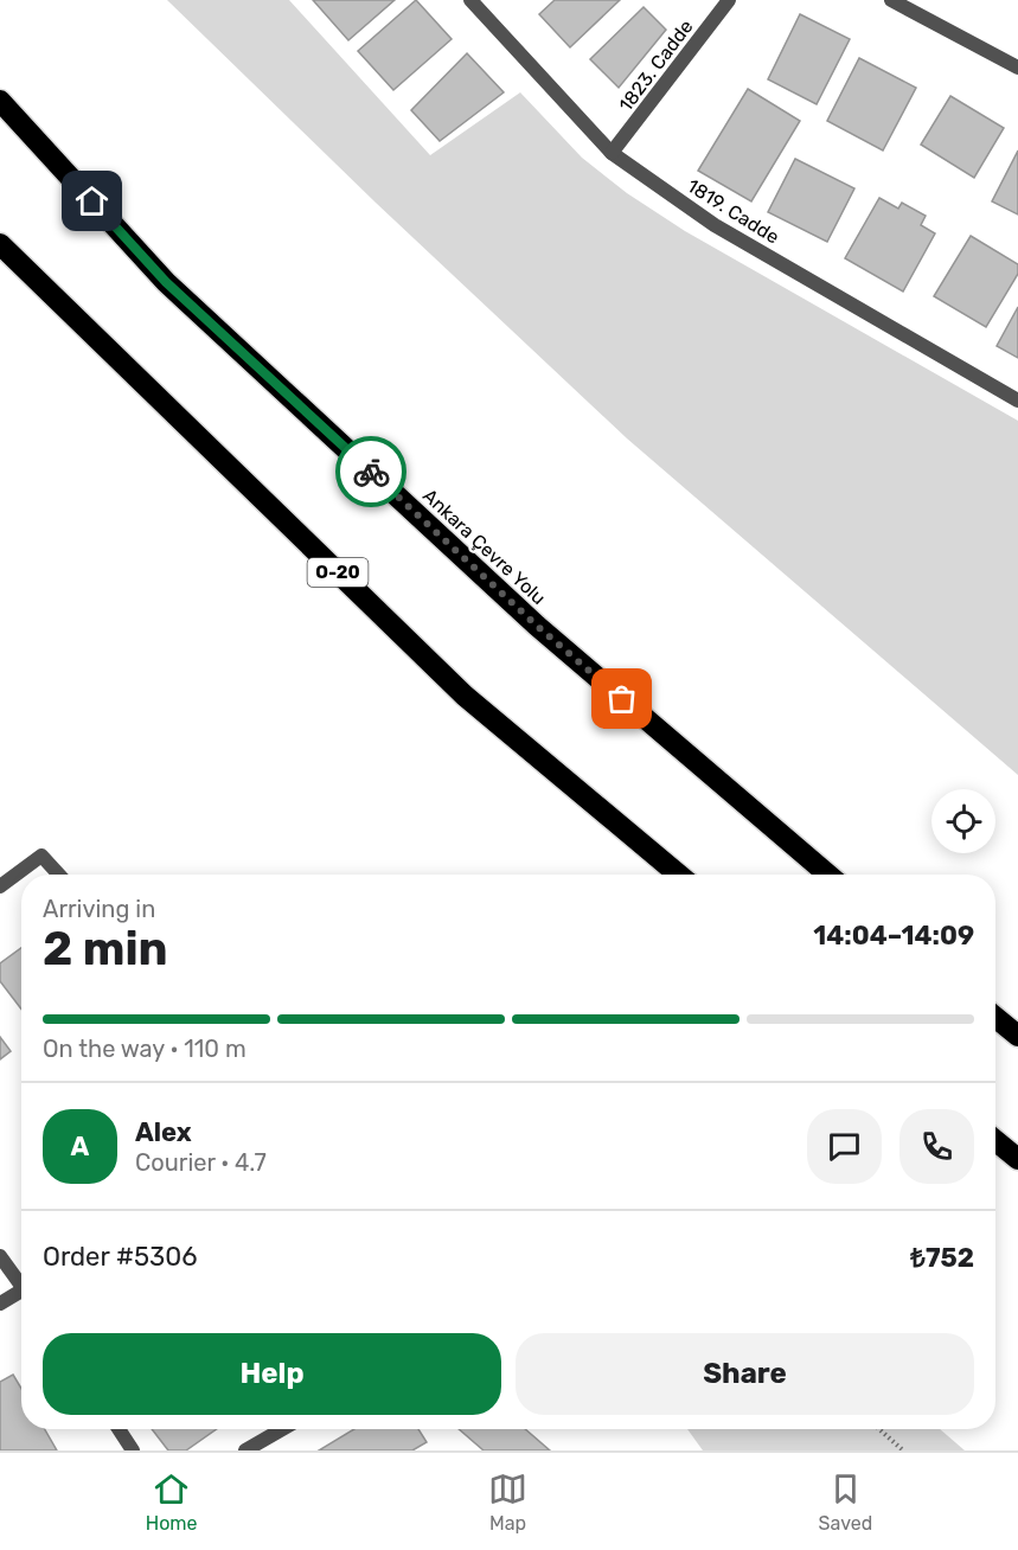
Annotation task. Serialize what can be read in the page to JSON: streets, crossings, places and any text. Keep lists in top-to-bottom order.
{
  "streets": {
    "highway": ["Ankara Çevre Yolu", "O-20"],
    "street": ["1823. Cadde", "1819. Cadde"]
  },
  "crossings": [
    ["1823. Cadde", "1819. Cadde"]
  ],
  "page": {
    "heading": ["2 min", "Arriving in", "14:04–14:09"],
    "panel": [
      "Alex",
      "Courier · 4.7",
      "Order #5306",
      "₺752"
    ],
    "bar": "On the way · 110 m",
    "round": "A",
    "buttons": ["Help", "Share"],
    "tabs": ["Home", "Map", "Saved"]
  }
}
